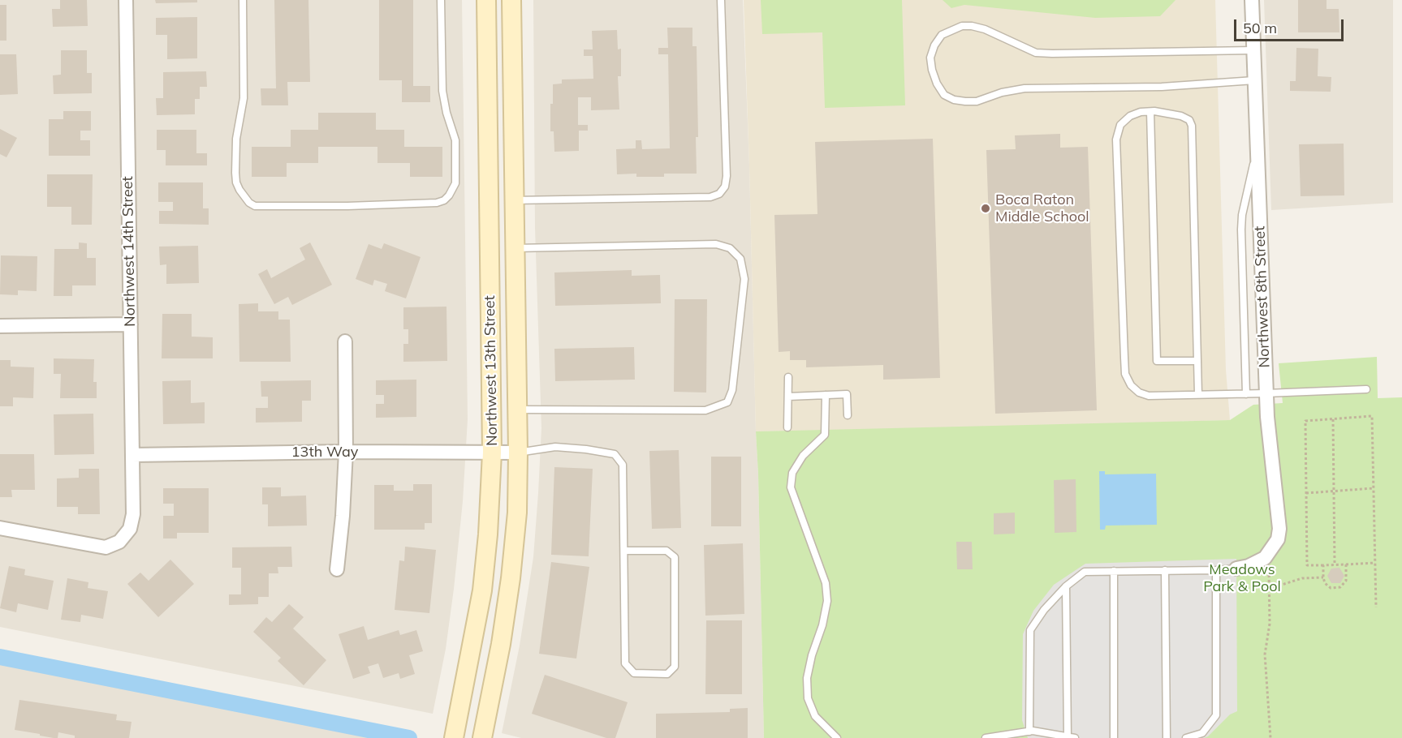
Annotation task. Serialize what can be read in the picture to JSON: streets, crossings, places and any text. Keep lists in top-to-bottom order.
{
  "streets": {
    "street": [
      "Northwest 14th Street",
      "Northwest 8th Street",
      "Northwest 13th Street",
      "13th Way"
    ]
  },
  "crossings": [
    ["Northwest 14th Street", "13th Way"],
    ["Northwest 13th Street", "13th Way"]
  ],
  "parks": ["Meadows Park & Pool"],
  "places": ["Boca Raton Middle School"],
  "scale_bar": "50 m"
}
